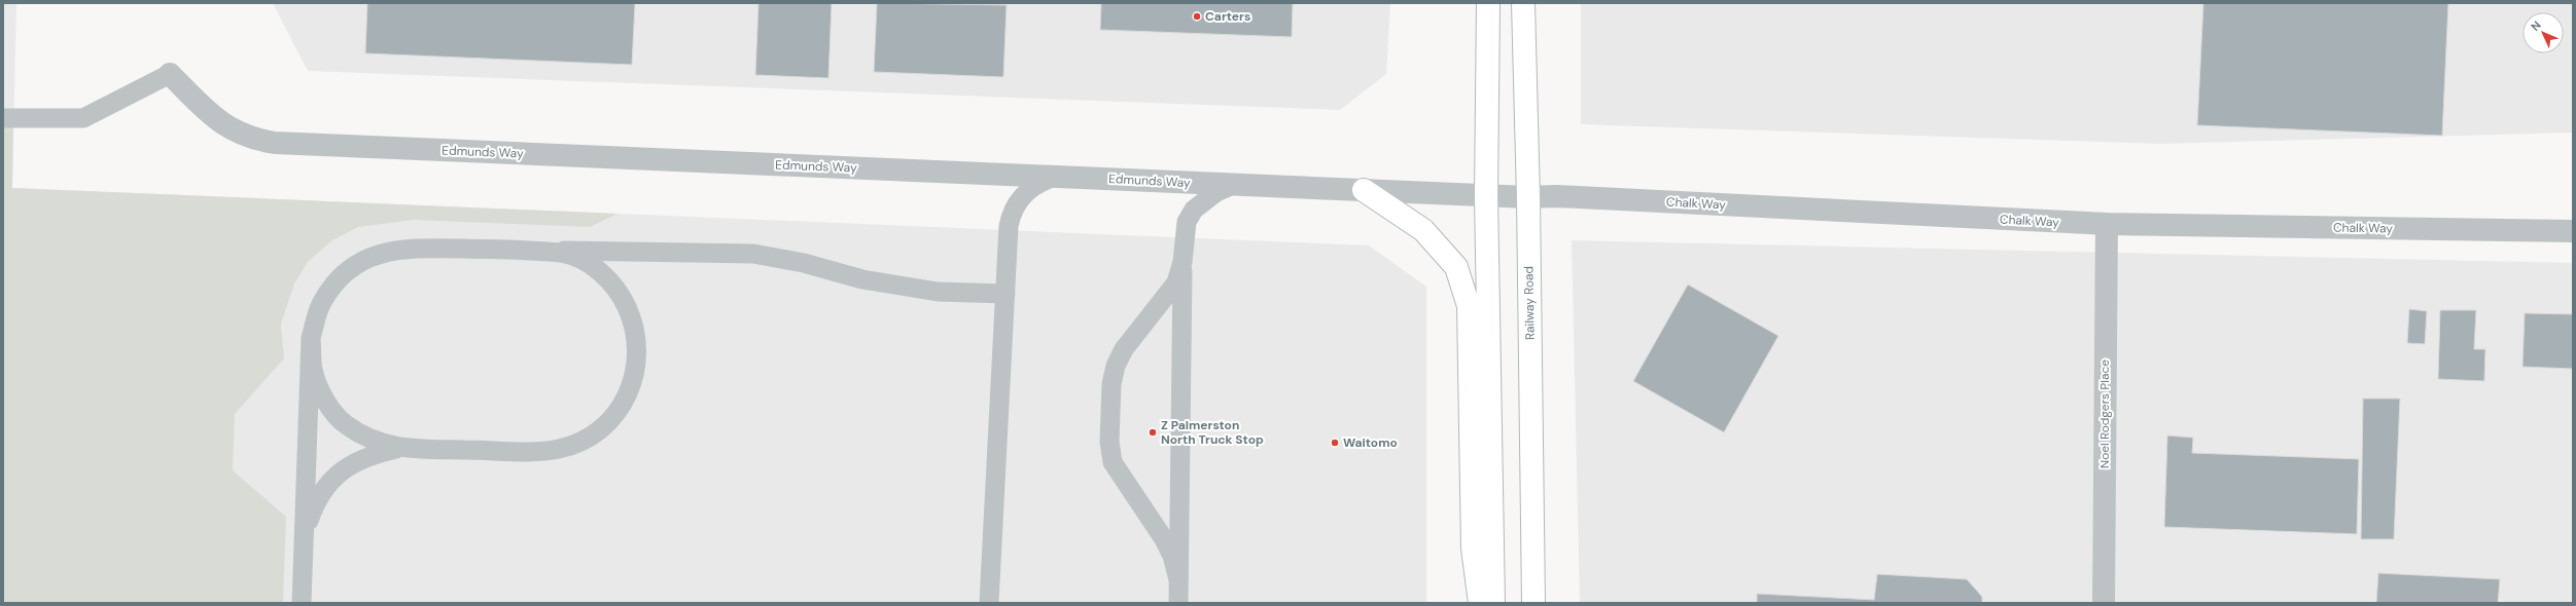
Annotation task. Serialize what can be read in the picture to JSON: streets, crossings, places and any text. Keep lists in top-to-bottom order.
{
  "streets": {
    "main road": ["Railway Road"],
    "street": ["Edmunds Way", "Chalk Way", "Noel Rodgers Place"]
  },
  "crossings": [
    ["Edmunds Way", "Chalk Way"],
    ["Chalk Way", "Railway Road"],
    ["Chalk Way", "Noel Rodgers Place"]
  ],
  "places": ["Carters", "Z Palmerston North Truck Stop", "Waitomo"],
  "north": "top left"
}
